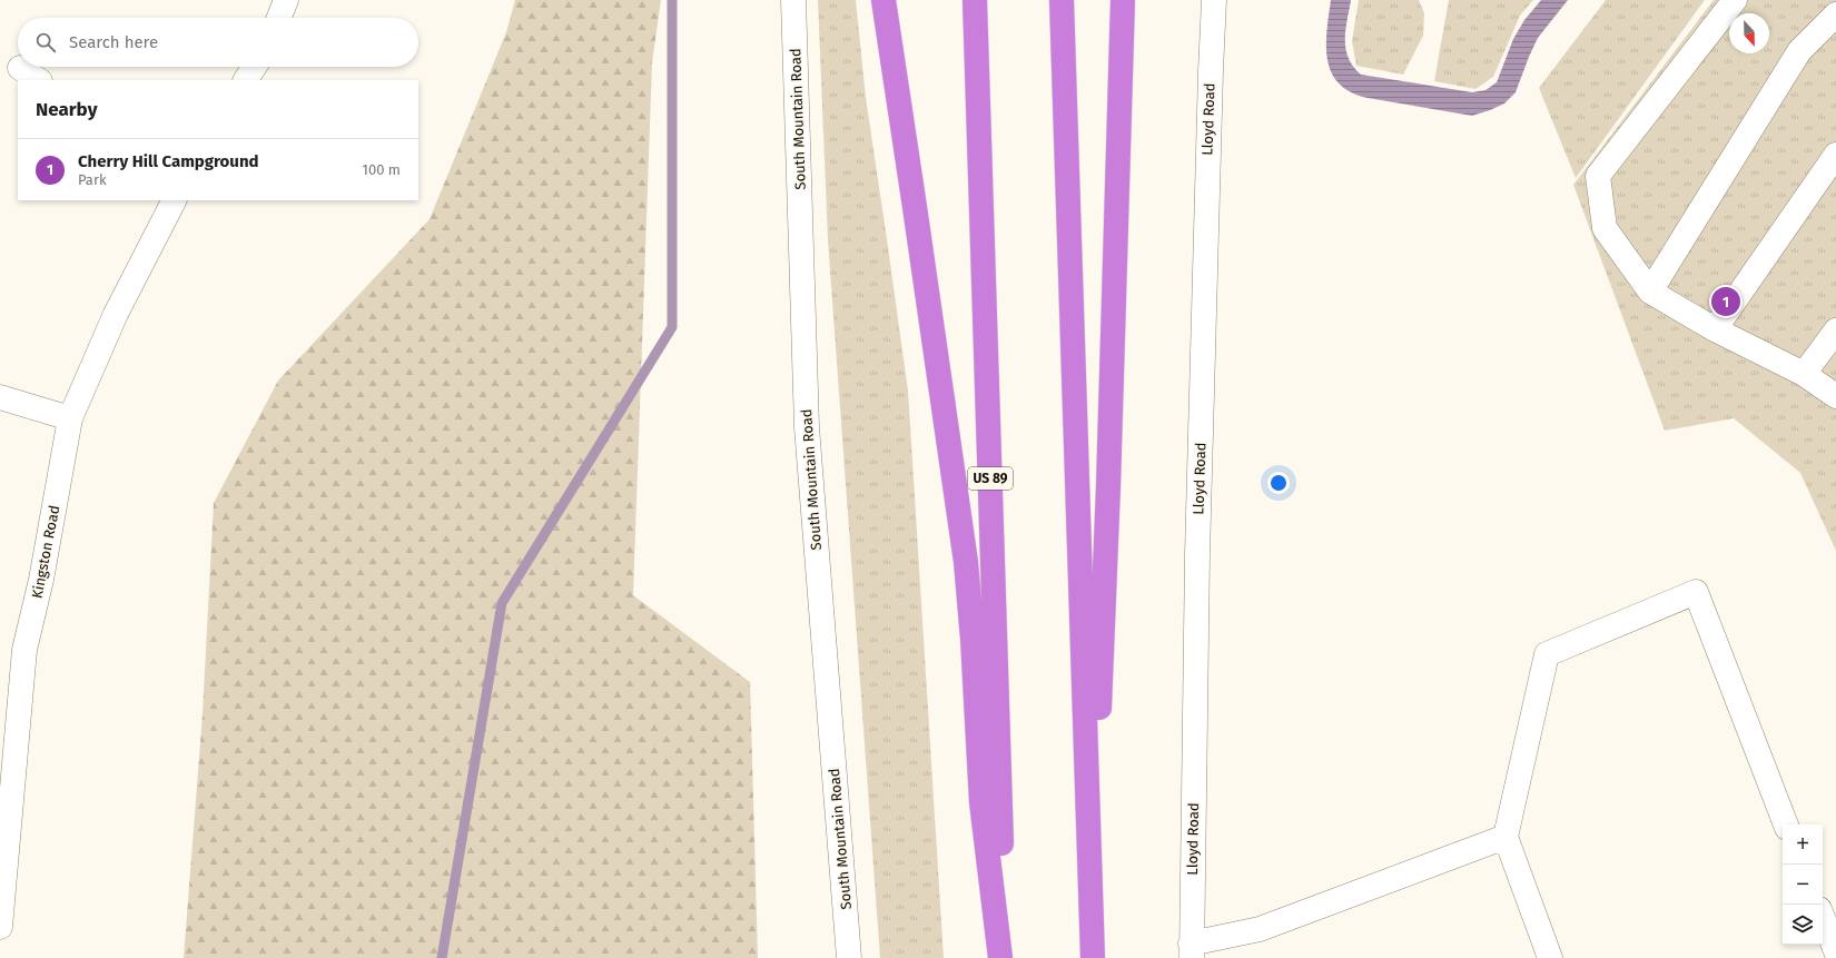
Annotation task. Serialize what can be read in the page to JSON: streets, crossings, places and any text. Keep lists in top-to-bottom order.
{
  "streets": {
    "highway": ["US 89"],
    "street": ["South Mountain Road", "Lloyd Road", "Kingston Road"]
  },
  "north": "bottom",
  "page": {
    "search": "Search here",
    "heading": "Nearby",
    "list": [
      {
        "mark": "1",
        "name": "Cherry Hill Campground",
        "note": "Park",
        "value": "100 m"
      }
    ],
    "pins": "1",
    "map_buttons": ["+", "−"]
  }
}
